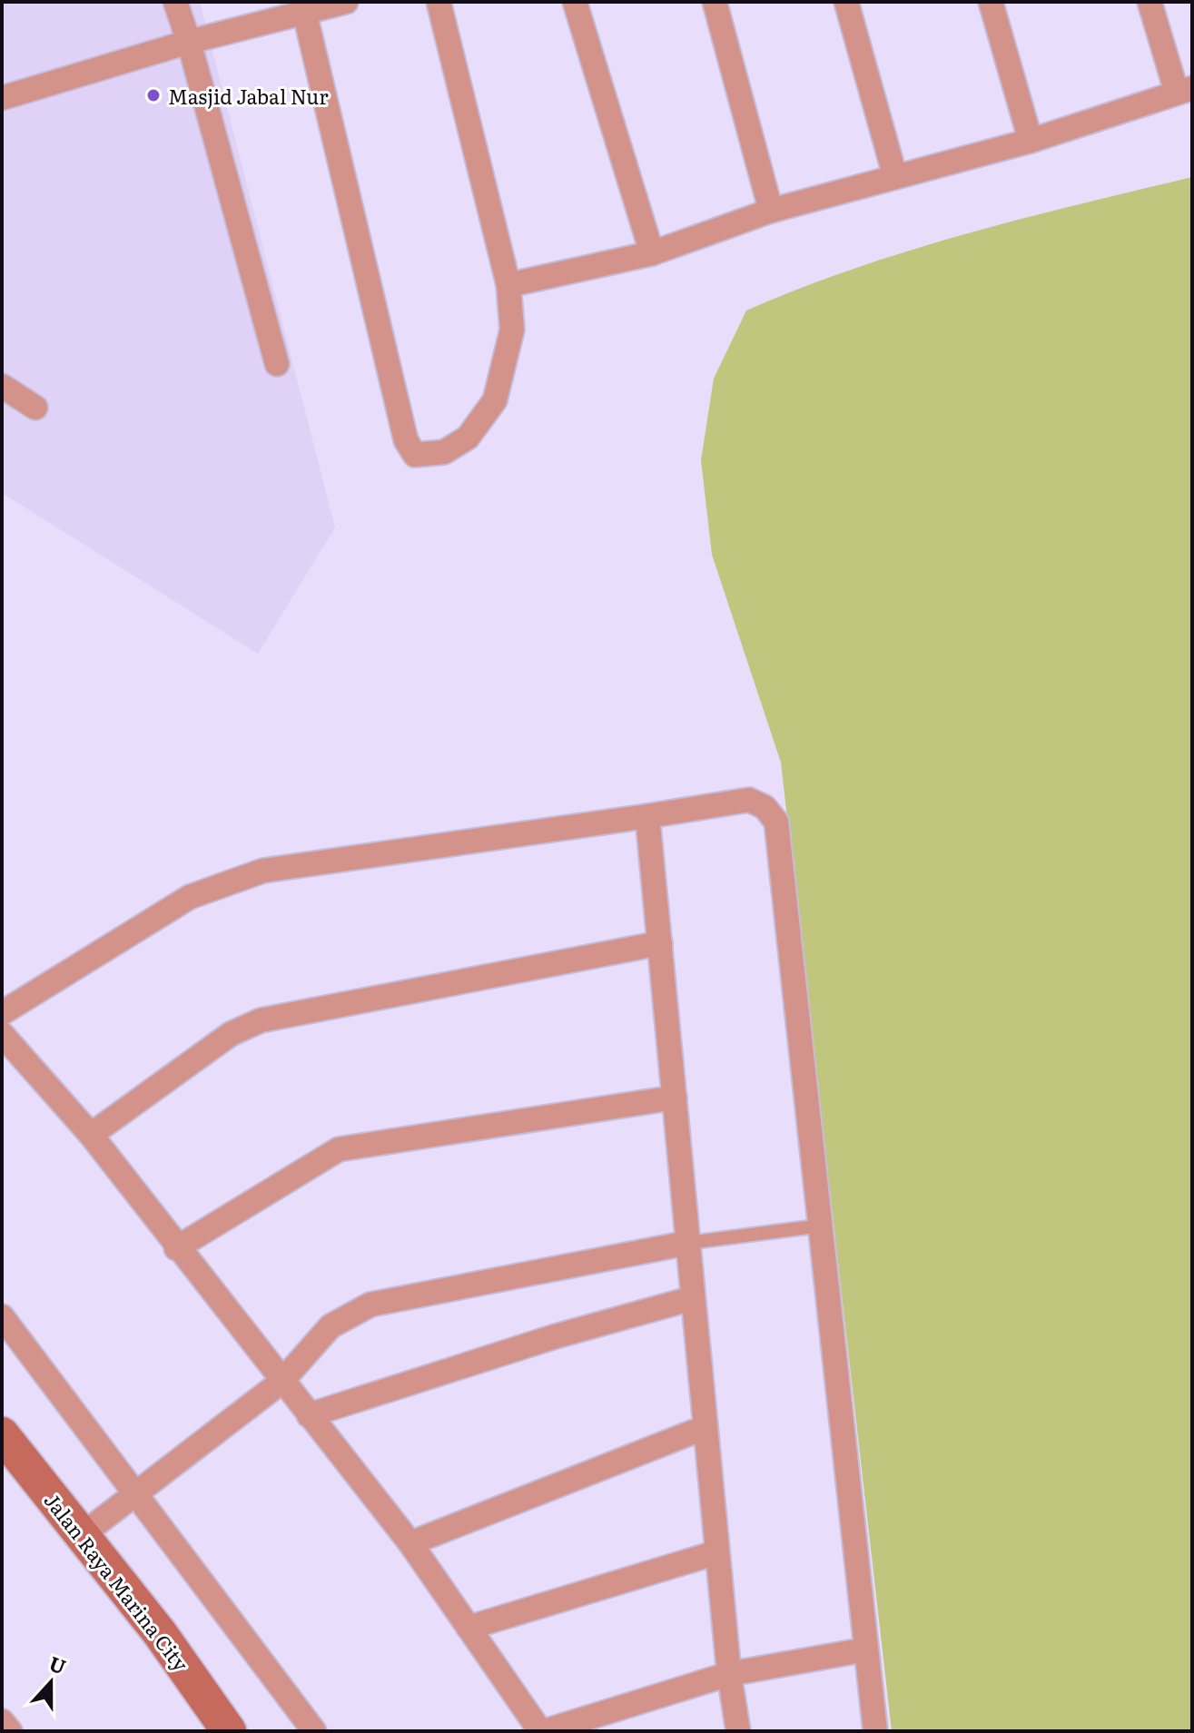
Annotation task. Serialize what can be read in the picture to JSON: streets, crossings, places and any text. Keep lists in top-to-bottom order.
{
  "streets": {
    "main road": ["Jalan Raya Marina City"]
  },
  "places": ["Masjid Jabal Nur"],
  "north": "top"
}
